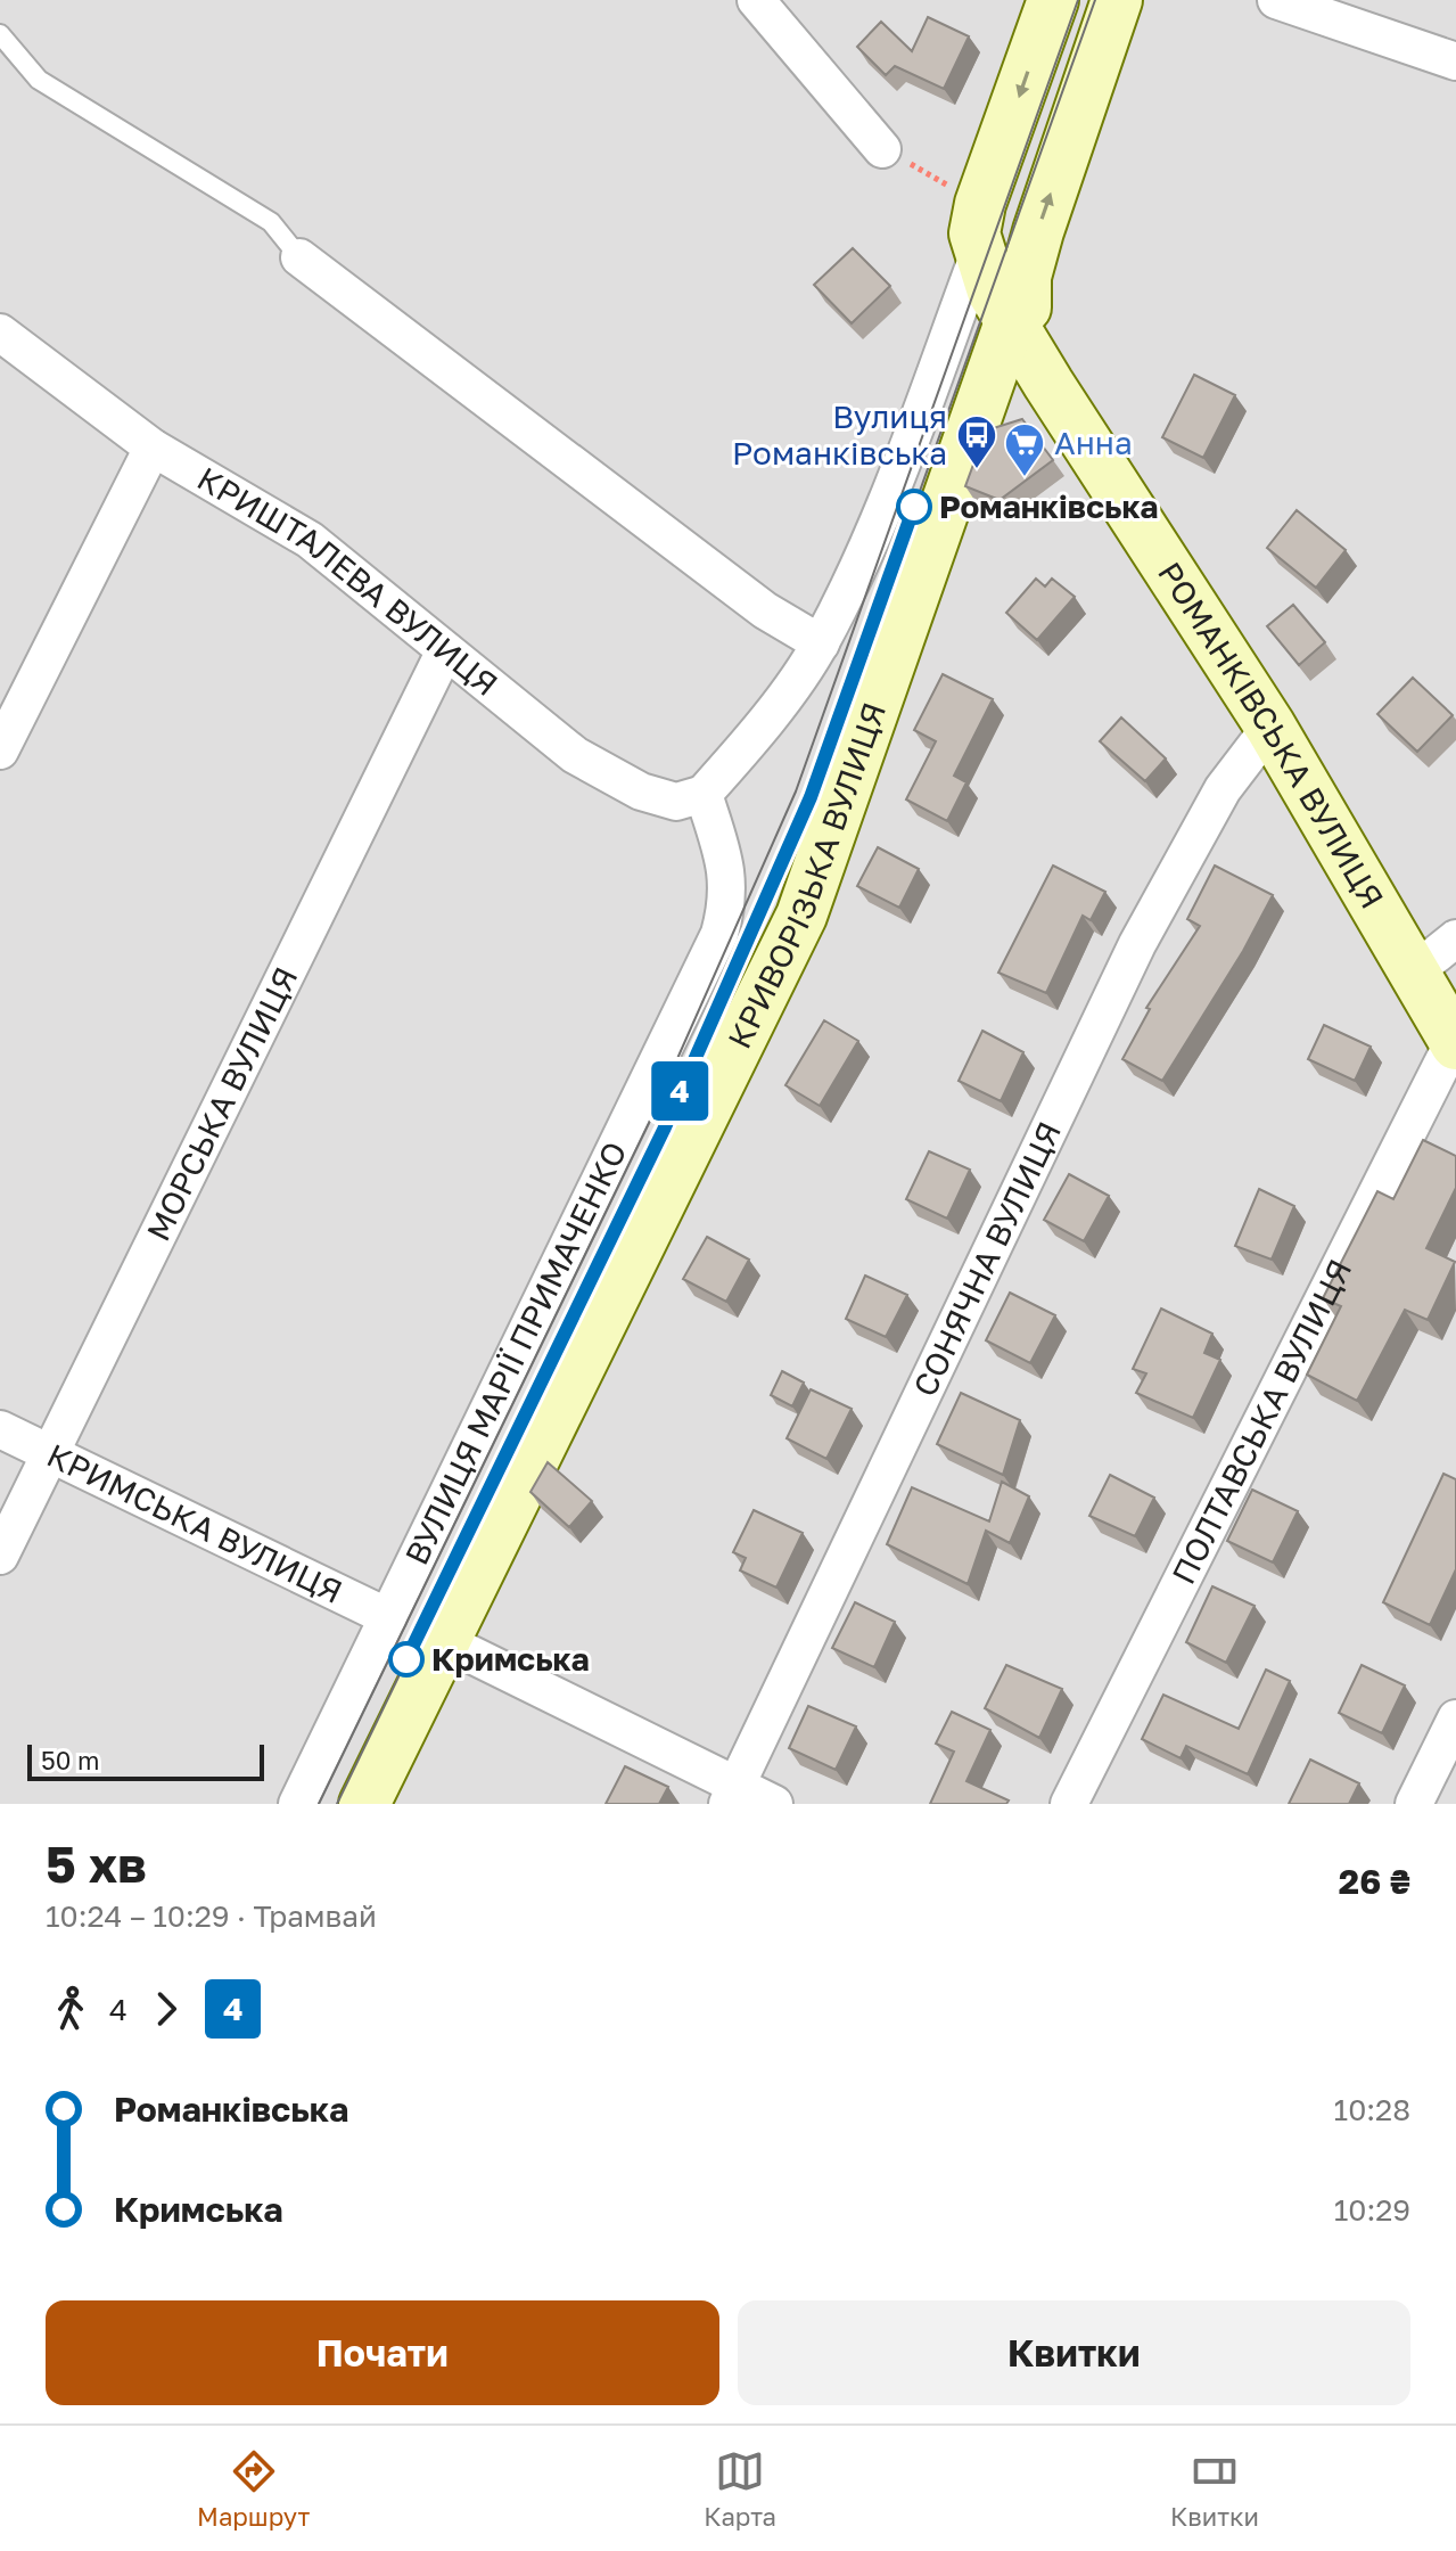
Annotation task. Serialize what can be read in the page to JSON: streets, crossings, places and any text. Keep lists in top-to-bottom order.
{
  "streets": {
    "street": [
      "КРИШТАЛЕВА ВУЛИЦЯ",
      "РОМАНКІВСЬКА ВУЛИЦЯ",
      "КРИВОРІЗЬКА ВУЛИЦЯ",
      "МОРСЬКА ВУЛИЦЯ",
      "СОНЯЧНА ВУЛИЦЯ",
      "ВУЛИЦЯ МАРІЇ ПРИМАЧЕНКО",
      "ПОЛТАВСЬКА ВУЛИЦЯ",
      "КРИМСЬКА ВУЛИЦЯ"
    ]
  },
  "crossings": [
    ["КРИШТАЛЕВА ВУЛИЦЯ", "МОРСЬКА ВУЛИЦЯ"],
    ["КРИШТАЛЕВА ВУЛИЦЯ", "ВУЛИЦЯ МАРІЇ ПРИМАЧЕНКО"],
    ["РОМАНКІВСЬКА ВУЛИЦЯ", "КРИВОРІЗЬКА ВУЛИЦЯ"],
    ["РОМАНКІВСЬКА ВУЛИЦЯ", "СОНЯЧНА ВУЛИЦЯ"],
    ["РОМАНКІВСЬКА ВУЛИЦЯ", "ПОЛТАВСЬКА ВУЛИЦЯ"],
    ["МОРСЬКА ВУЛИЦЯ", "КРИМСЬКА ВУЛИЦЯ"],
    ["ВУЛИЦЯ МАРІЇ ПРИМАЧЕНКО", "КРИМСЬКА ВУЛИЦЯ"]
  ],
  "places": {
    "bus stop": ["Вулиця Романківська"],
    "supermarket": ["Анна"],
    "other": ["Романківська", "Кримська"]
  },
  "lines": ["tram line 4"],
  "scale_bar": "50 m",
  "page": {
    "on_map": "4",
    "scale": "50 m",
    "heading": ["5 хв", "10:24 – 10:29 · Трамвай", "26 ₴"],
    "legs": ["4", "4"],
    "list": [
      {
        "name": "Романківська",
        "value": "10:28"
      },
      {
        "name": "Кримська",
        "value": "10:29"
      }
    ],
    "buttons": ["Почати", "Квитки"],
    "tabs": ["Маршрут", "Карта", "Квитки"]
  }
}
